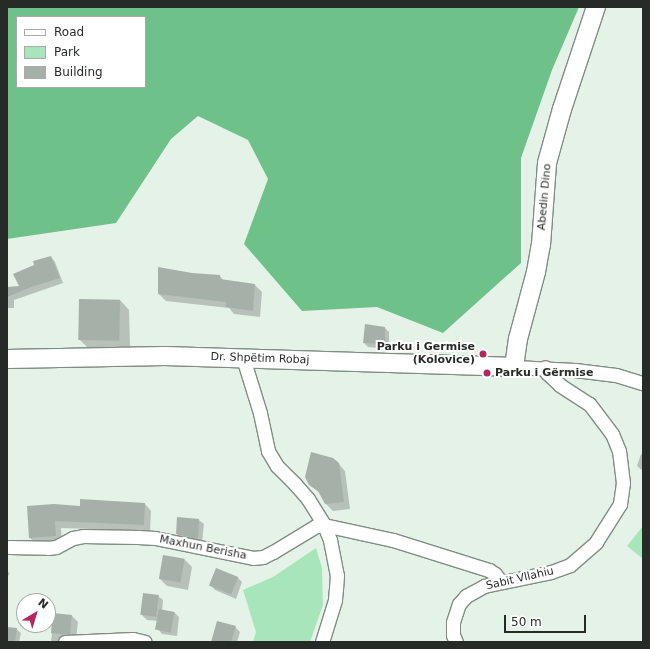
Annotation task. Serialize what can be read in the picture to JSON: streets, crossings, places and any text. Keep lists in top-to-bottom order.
{
  "streets": {
    "street": [
      "Abedin Dino",
      "Dr. Shpëtim Robaj",
      "Maxhun Berisha",
      "Sabit Vllahiu"
    ]
  },
  "crossings": [
    ["Abedin Dino", "Dr. Shpëtim Robaj"]
  ],
  "places": ["Parku i Germise (Kolovice)", "Parku i Gërmise"],
  "legend": ["Road", "Park", "Building"],
  "scale_bar": "50 m",
  "north": "top right"
}
